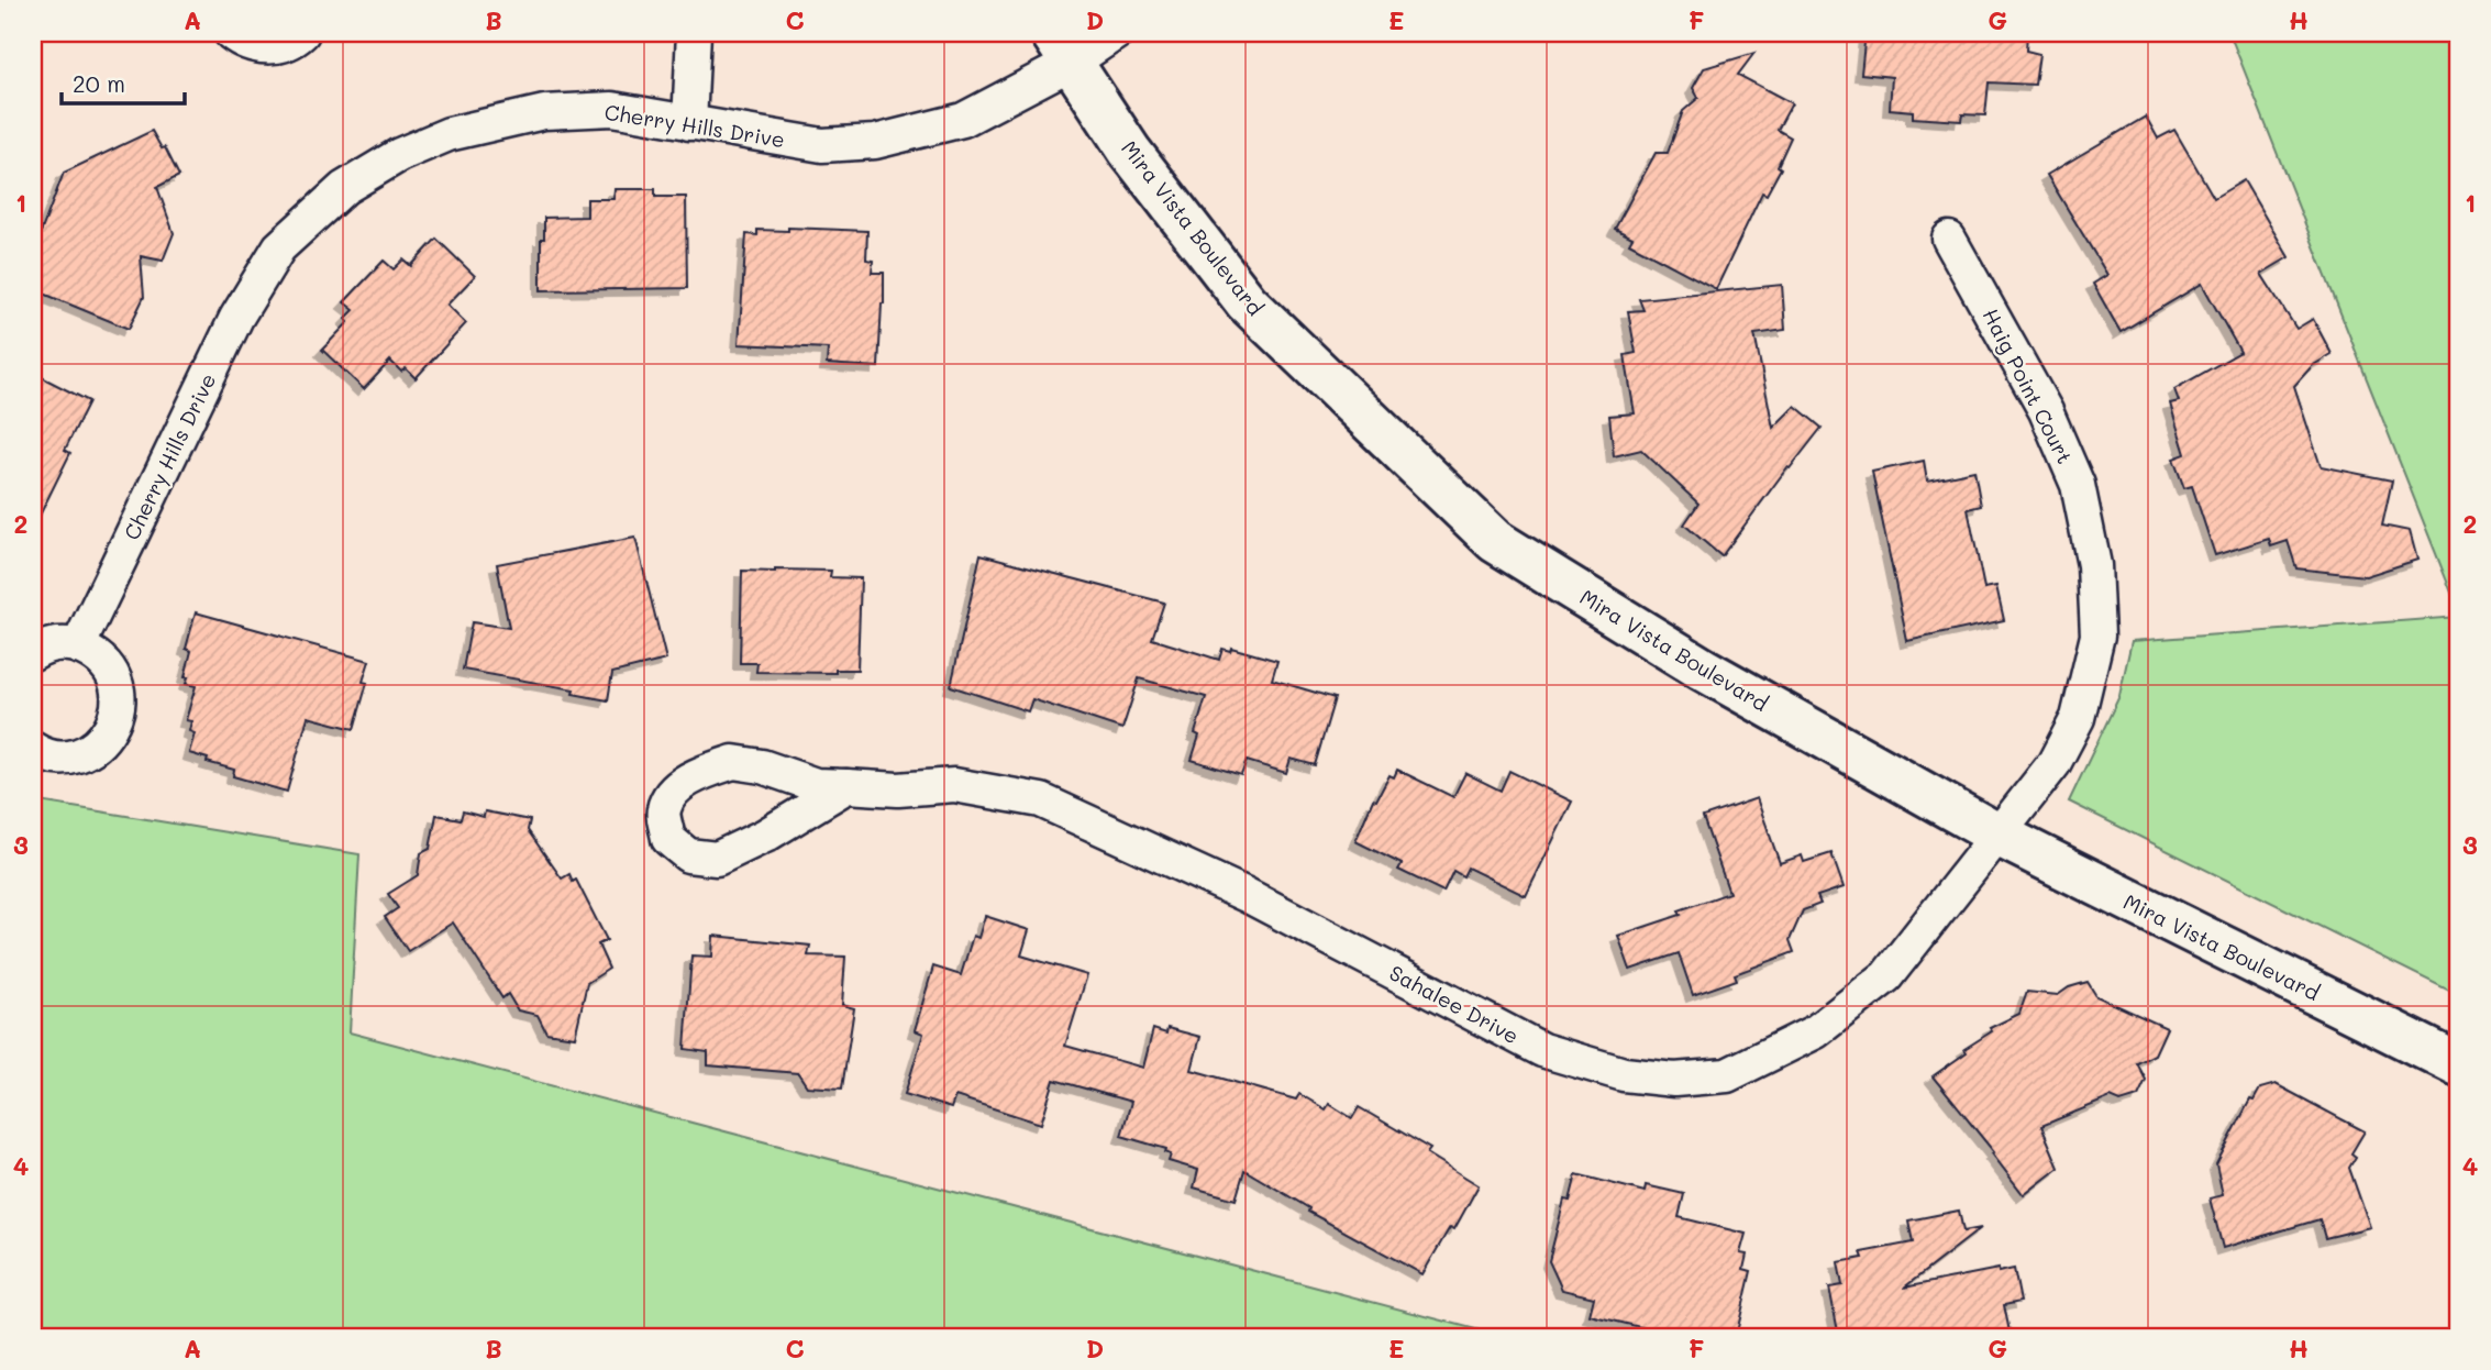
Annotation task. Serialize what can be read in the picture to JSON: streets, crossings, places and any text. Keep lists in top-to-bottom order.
{
  "streets": {
    "street": [
      "Cherry Hills Drive",
      "Mira Vista Boulevard",
      "Haig Point Court",
      "Sahalee Drive"
    ]
  },
  "crossings": [
    ["Cherry Hills Drive", "Mira Vista Boulevard"],
    ["Mira Vista Boulevard", "Haig Point Court"],
    ["Mira Vista Boulevard", "Sahalee Drive"],
    ["Haig Point Court", "Sahalee Drive"]
  ],
  "scale_bar": "20 m",
  "grid": {
    "columns": [
      "A",
      "B",
      "C",
      "D",
      "E",
      "F",
      "G",
      "H"
    ],
    "rows": [
      "1",
      "2",
      "3",
      "4"
    ]
  }
}
